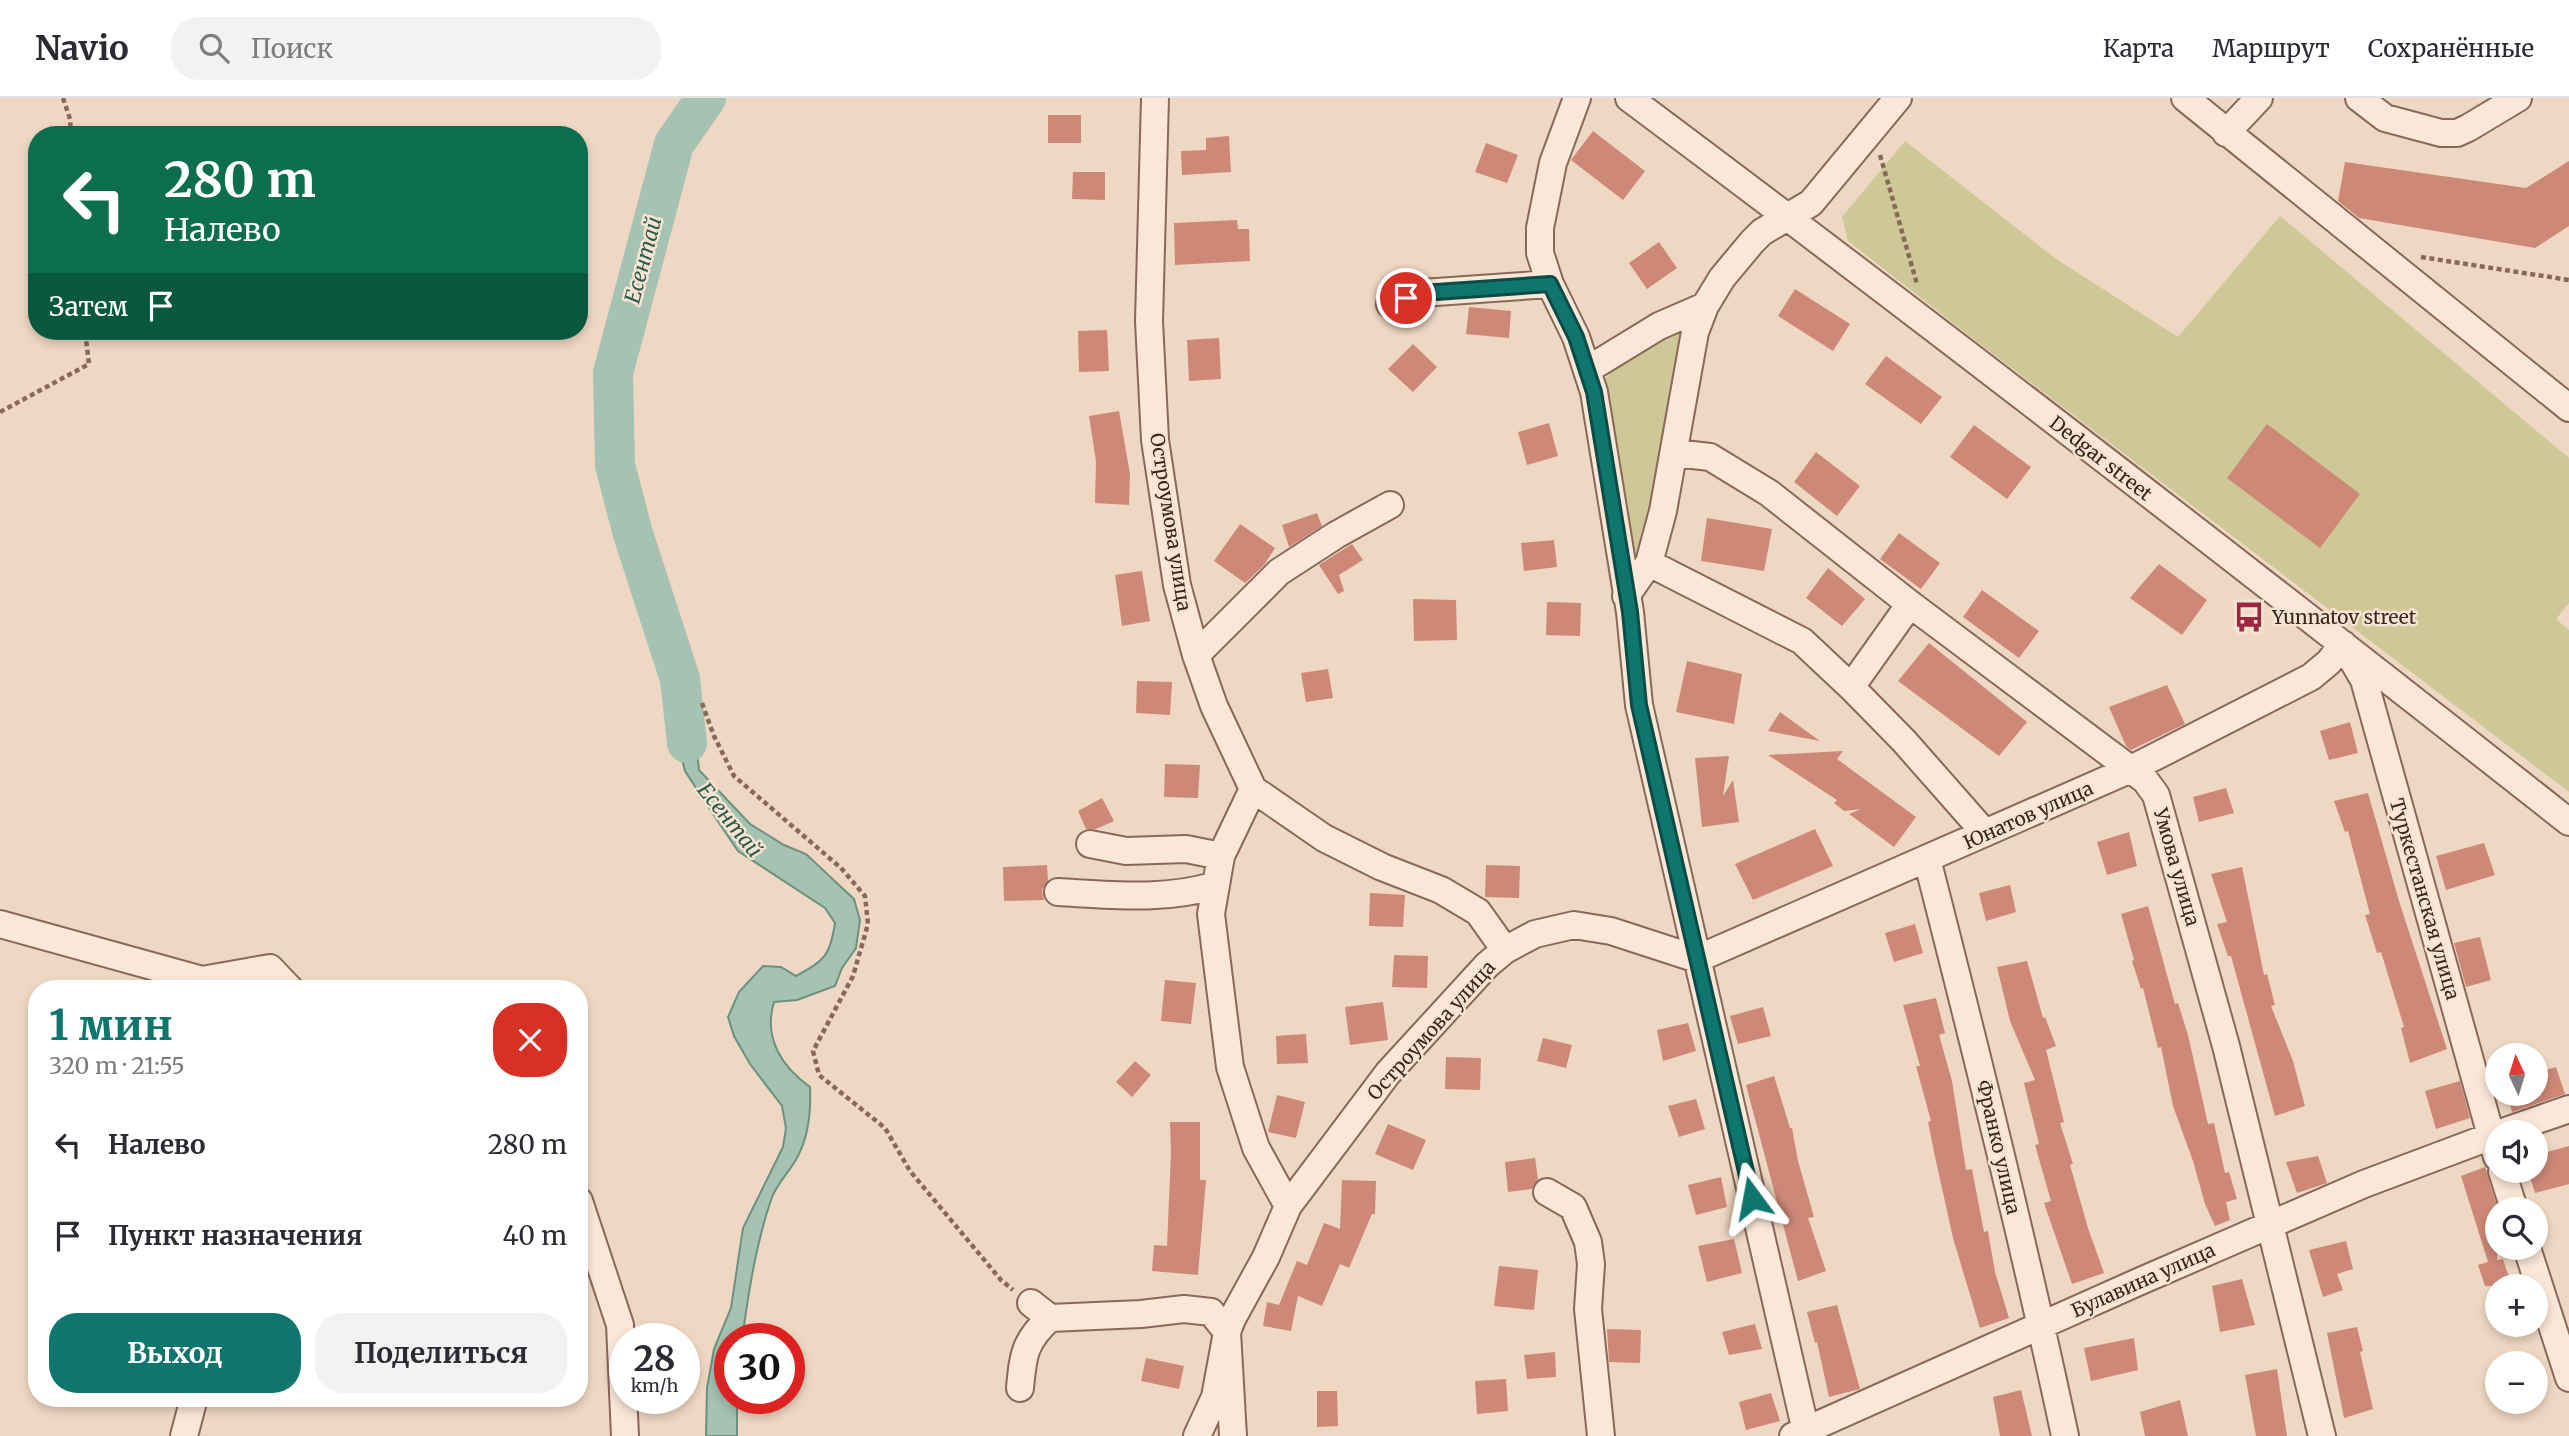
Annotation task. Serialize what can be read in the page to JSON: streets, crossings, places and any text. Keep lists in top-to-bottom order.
{
  "streets": {
    "street": [
      "Dedgar street",
      "Остроумова улица",
      "Юнатов улица",
      "Умова улица",
      "Туркестанская улица",
      "Франко улица",
      "Булавина улица"
    ]
  },
  "crossings": [
    ["Dedgar street", "Юнатов улица"],
    ["Dedgar street", "Туркестанская улица"],
    ["Остроумова улица", "Юнатов улица"],
    ["Юнатов улица", "Умова улица"],
    ["Юнатов улица", "Туркестанская улица"],
    ["Юнатов улица", "Франко улица"],
    ["Умова улица", "Булавина улица"],
    ["Франко улица", "Булавина улица"]
  ],
  "water": ["Есентай"],
  "places": {
    "bus stop": ["Yunnatov street"]
  },
  "north": "top",
  "page": {
    "header": "Navio",
    "search": "Поиск",
    "nav": ["Карта", "Маршрут", "Сохранённые"],
    "turn": ["280 m", "Налево"],
    "then": "Затем",
    "heading": ["1 мин", "320 m · 21:55"],
    "map_buttons": ["+", "−"],
    "list": [
      {
        "name": "Налево",
        "value": "280 m"
      },
      {
        "name": "Пункт назначения",
        "value": "40 m"
      }
    ],
    "buttons": ["Выход", "Поделиться"],
    "speed": "28 km/h",
    "limit": "30"
  }
}
